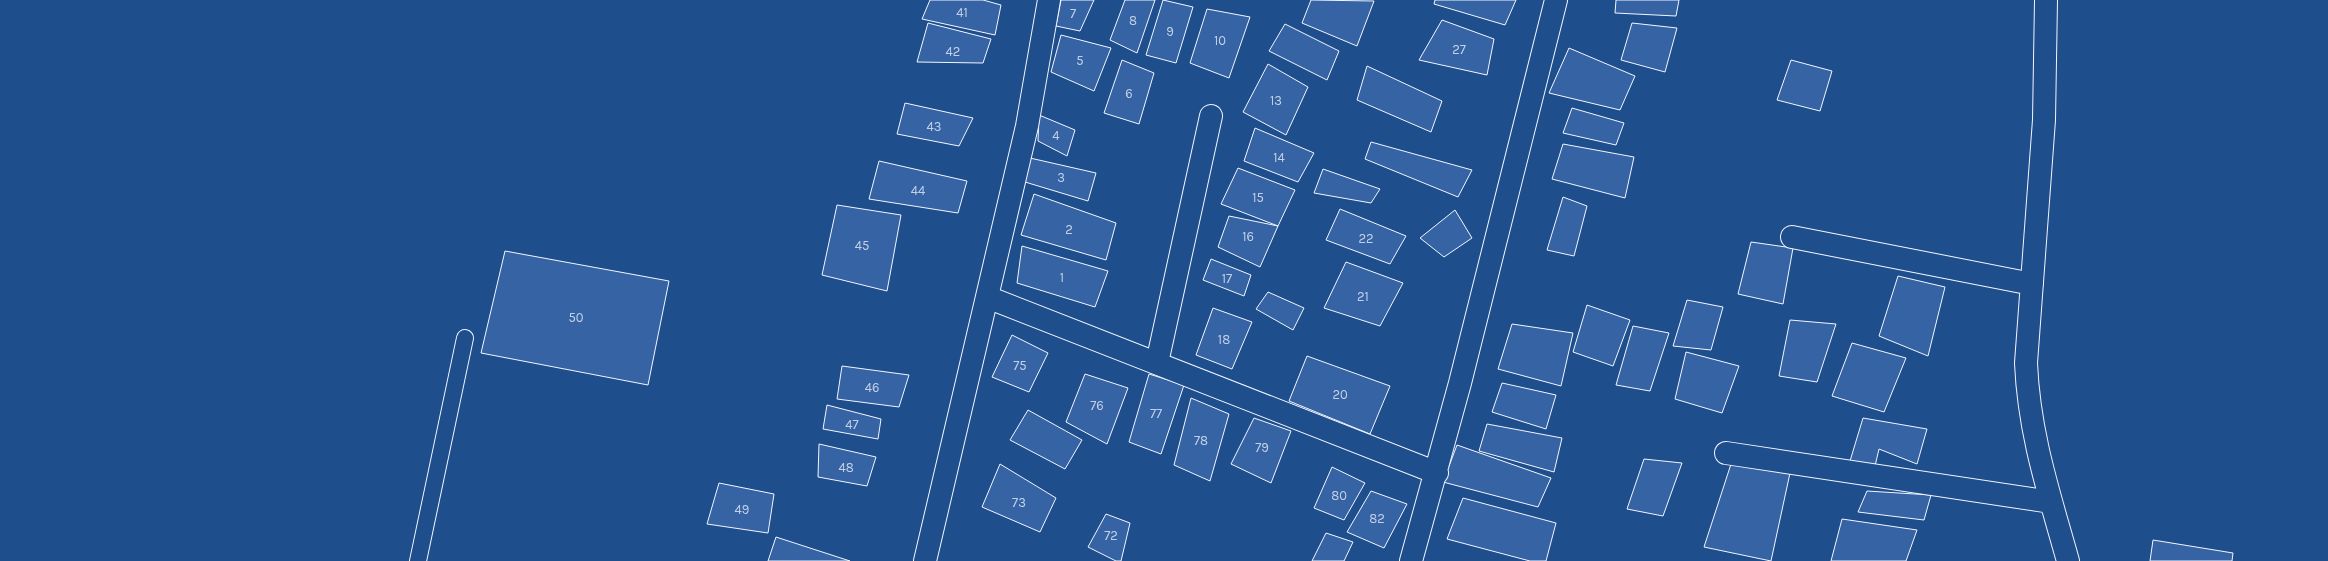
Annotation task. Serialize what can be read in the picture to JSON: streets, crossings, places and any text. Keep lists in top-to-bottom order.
{
  "house_numbers": [
    "41",
    "7",
    "8",
    "9",
    "10",
    "27",
    "42",
    "5",
    "6",
    "13",
    "43",
    "4",
    "14",
    "3",
    "44",
    "15",
    "2",
    "16",
    "22",
    "45",
    "1",
    "17",
    "21",
    "50",
    "18",
    "75",
    "46",
    "20",
    "76",
    "77",
    "47",
    "78",
    "79",
    "48",
    "80",
    "73",
    "49",
    "82",
    "72"
  ]
}
